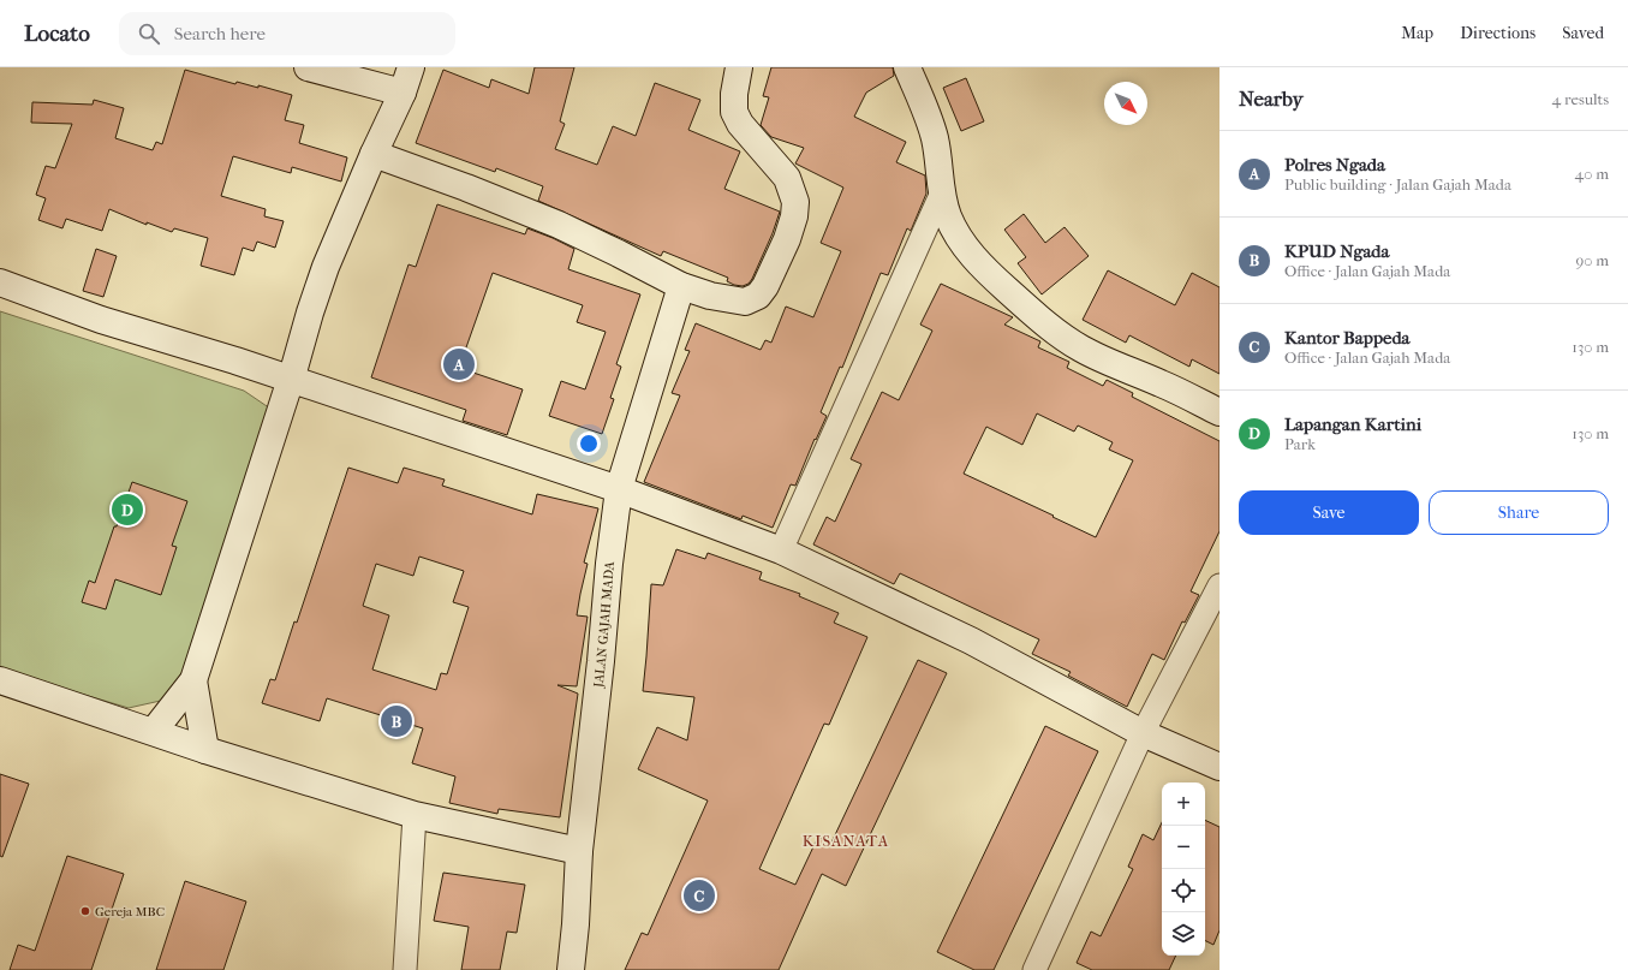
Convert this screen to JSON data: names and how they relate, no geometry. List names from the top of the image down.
{
  "streets": {
    "street": ["JALAN GAJAH MADA"]
  },
  "districts": ["KISANATA"],
  "places": ["Gereja MBC"],
  "north": "bottom right",
  "page": {
    "header": "Locato",
    "search": "Search here",
    "nav": ["Map", "Directions", "Saved"],
    "heading": ["Nearby", "4 results"],
    "list": [
      {
        "mark": "A",
        "name": "Polres Ngada",
        "note": "Public building · Jalan Gajah Mada",
        "value": "40 m"
      },
      {
        "mark": "B",
        "name": "KPUD Ngada",
        "note": "Office · Jalan Gajah Mada",
        "value": "90 m"
      },
      {
        "mark": "C",
        "name": "Kantor Bappeda",
        "note": "Office · Jalan Gajah Mada",
        "value": "130 m"
      },
      {
        "mark": "D",
        "name": "Lapangan Kartini",
        "note": "Park",
        "value": "130 m"
      }
    ],
    "pins": [
      "A",
      "D",
      "B",
      "C"
    ],
    "buttons": ["Save", "Share"],
    "map_buttons": ["+", "−"]
  }
}
